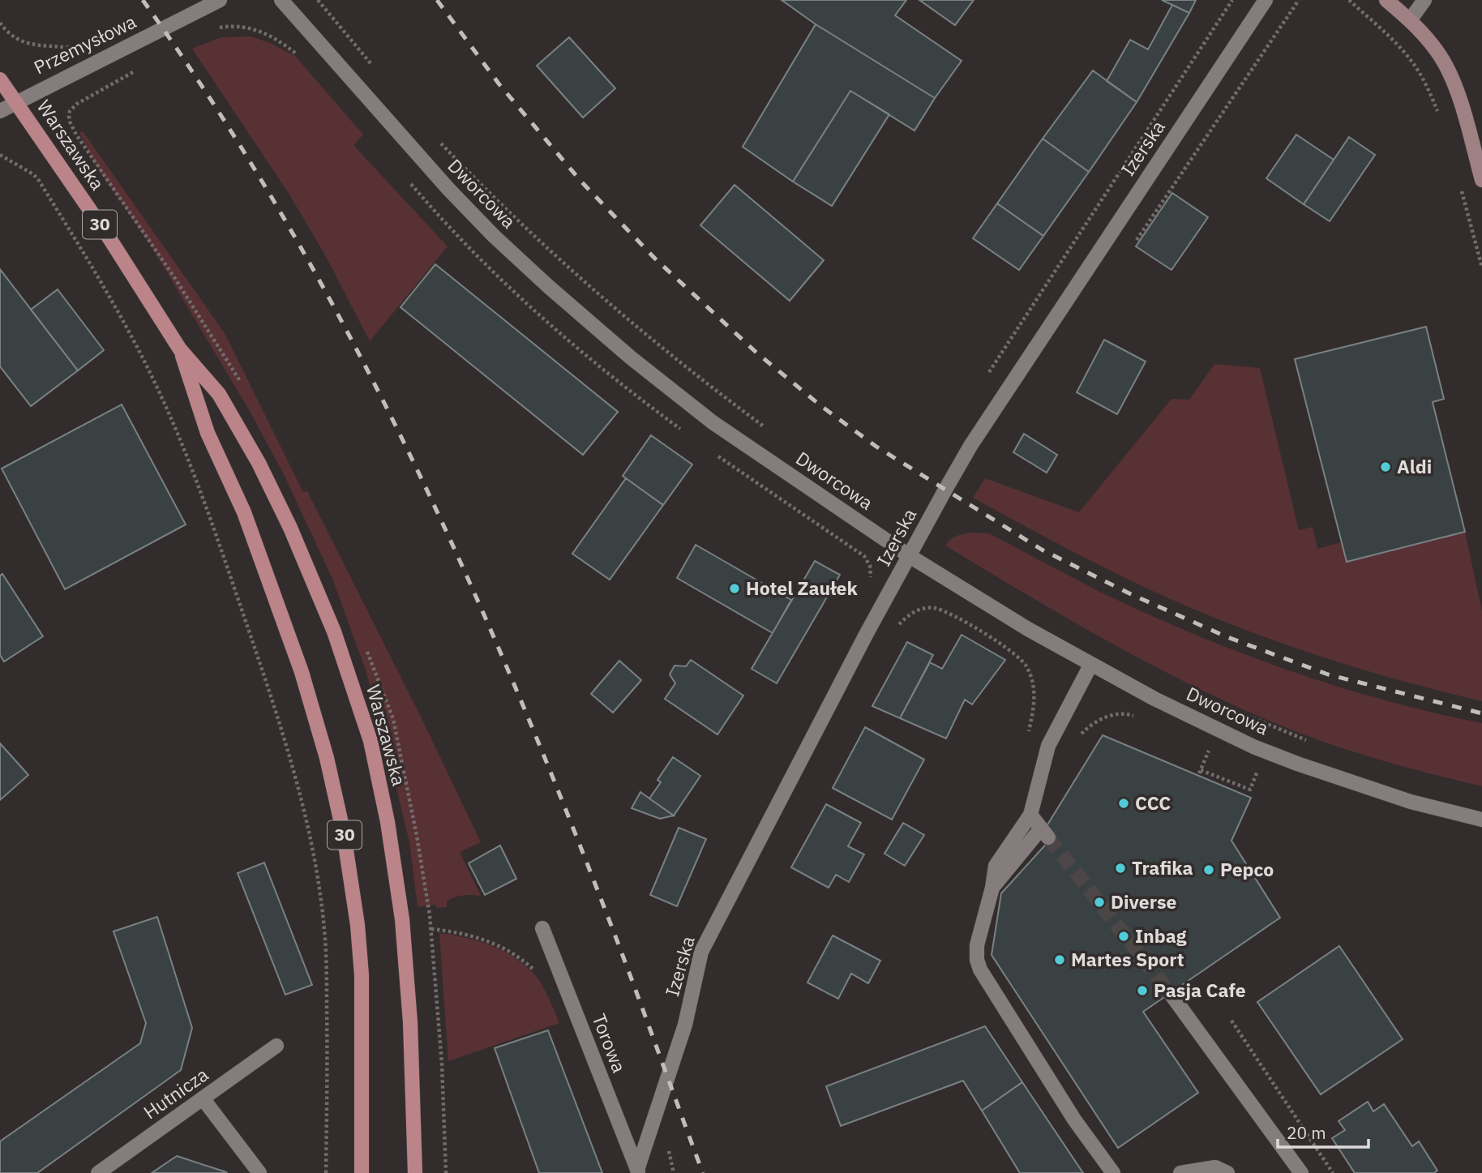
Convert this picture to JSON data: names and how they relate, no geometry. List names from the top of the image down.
{
  "streets": {
    "main road": ["Warszawska", "30"],
    "street": [
      "Przemysłowa",
      "Izerska",
      "Dworcowa",
      "Torowa",
      "Hutnicza"
    ]
  },
  "crossings": [
    ["Przemysłowa", "Warszawska"],
    ["Izerska", "Dworcowa"],
    ["Izerska", "Torowa"]
  ],
  "places": [
    "Aldi",
    "Hotel Zaułek",
    "CCC",
    "Trafika",
    "Pepco",
    "Diverse",
    "Inbag",
    "Martes Sport",
    "Pasja Cafe"
  ],
  "scale_bar": "20 m"
}
